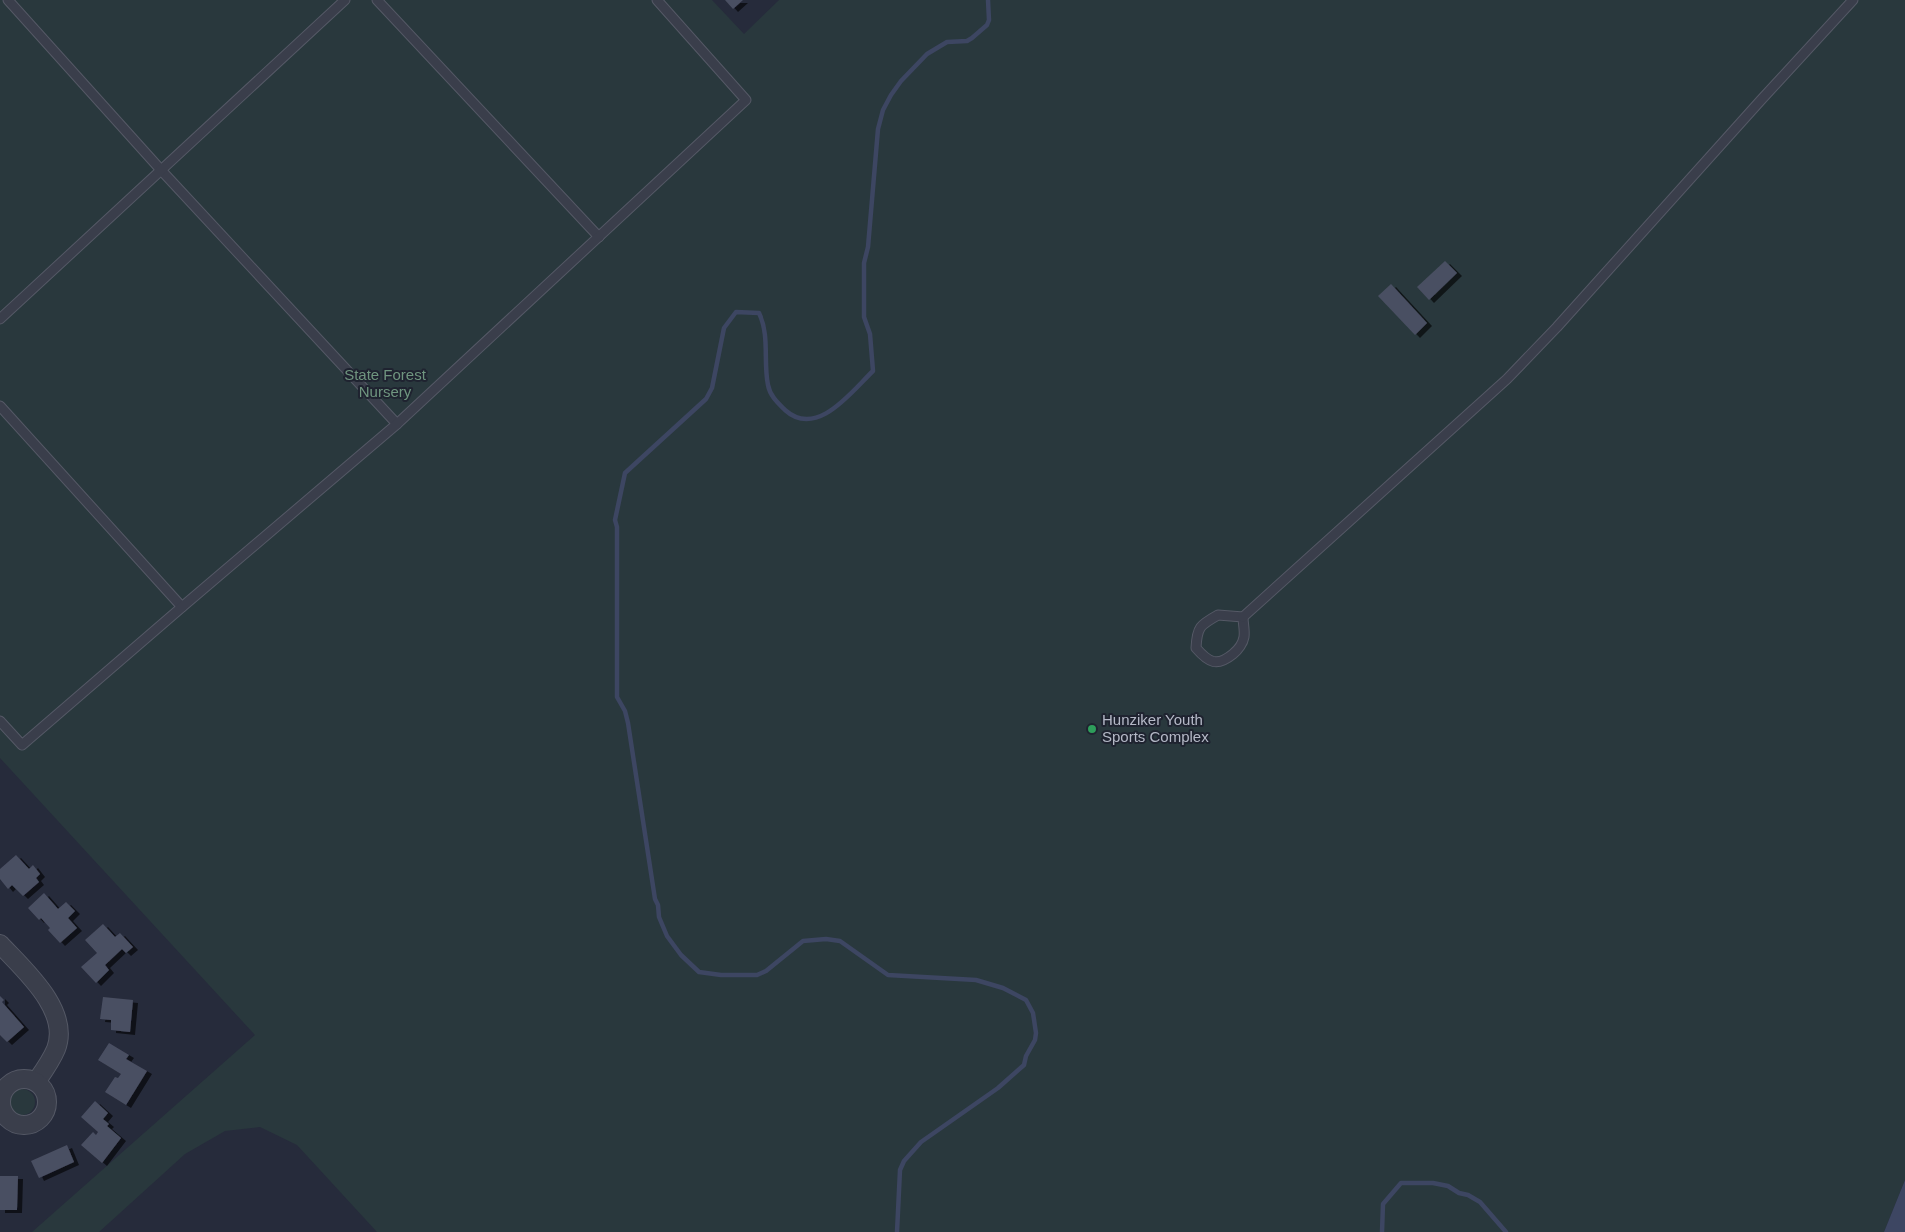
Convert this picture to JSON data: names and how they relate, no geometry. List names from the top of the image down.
{
  "parks": ["State Forest Nursery"],
  "places": ["Hunziker Youth Sports Complex"]
}
